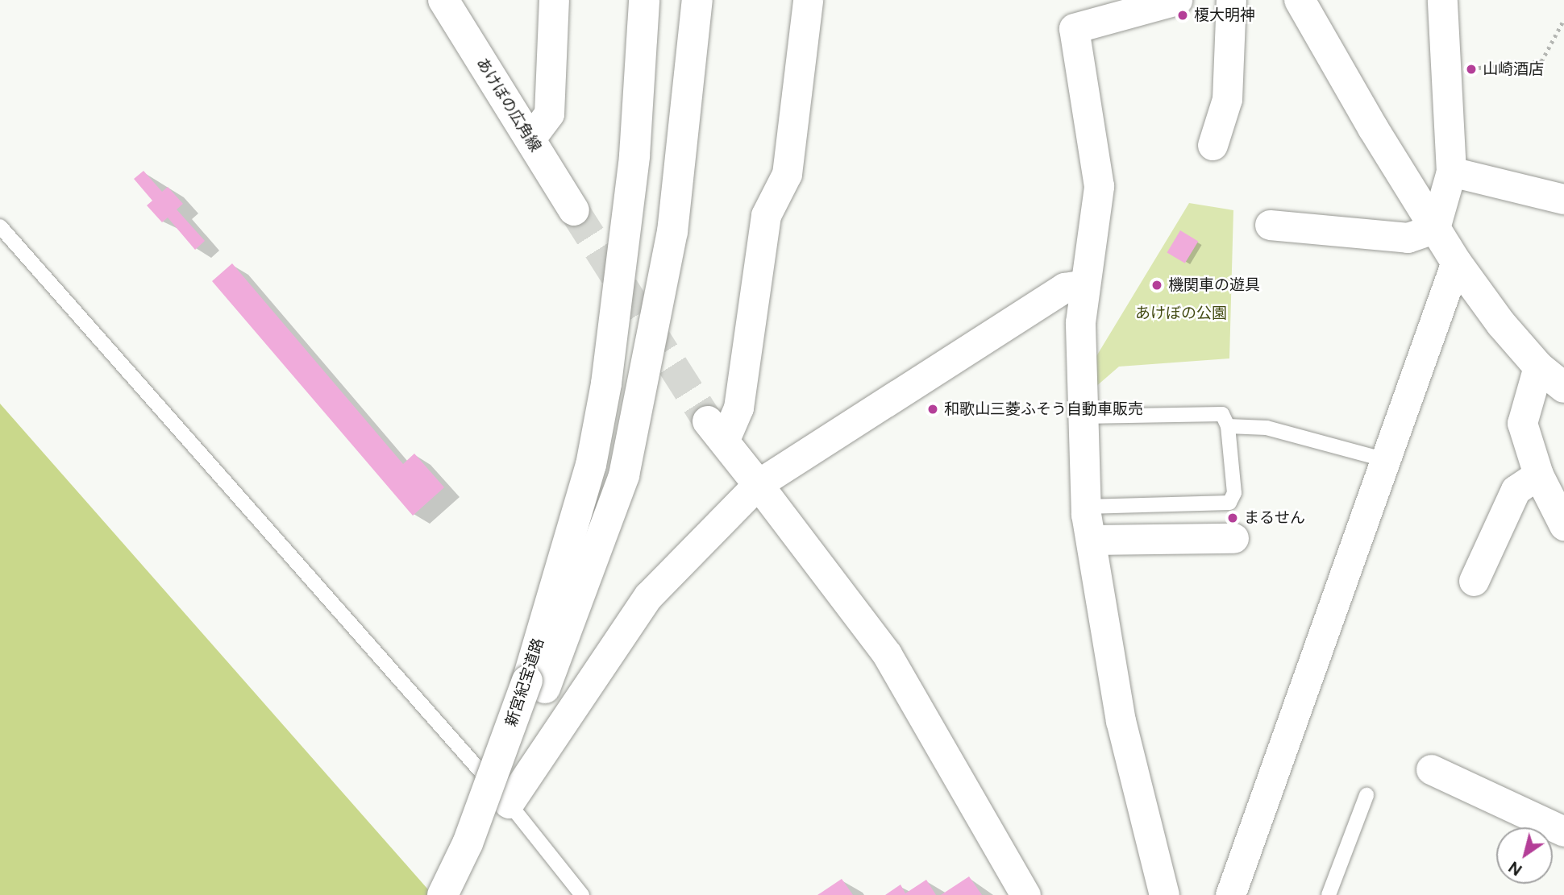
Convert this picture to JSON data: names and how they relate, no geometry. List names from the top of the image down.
{
  "streets": {
    "main road": ["あけぼの広角線", "新宮紀宝道路"]
  },
  "parks": ["あけぼの公園"],
  "places": [
    "榎大明神",
    "山崎酒店",
    "機関車の遊具",
    "和歌山三菱ふそう自動車販売",
    "まるせん"
  ],
  "north": "bottom left"
}
